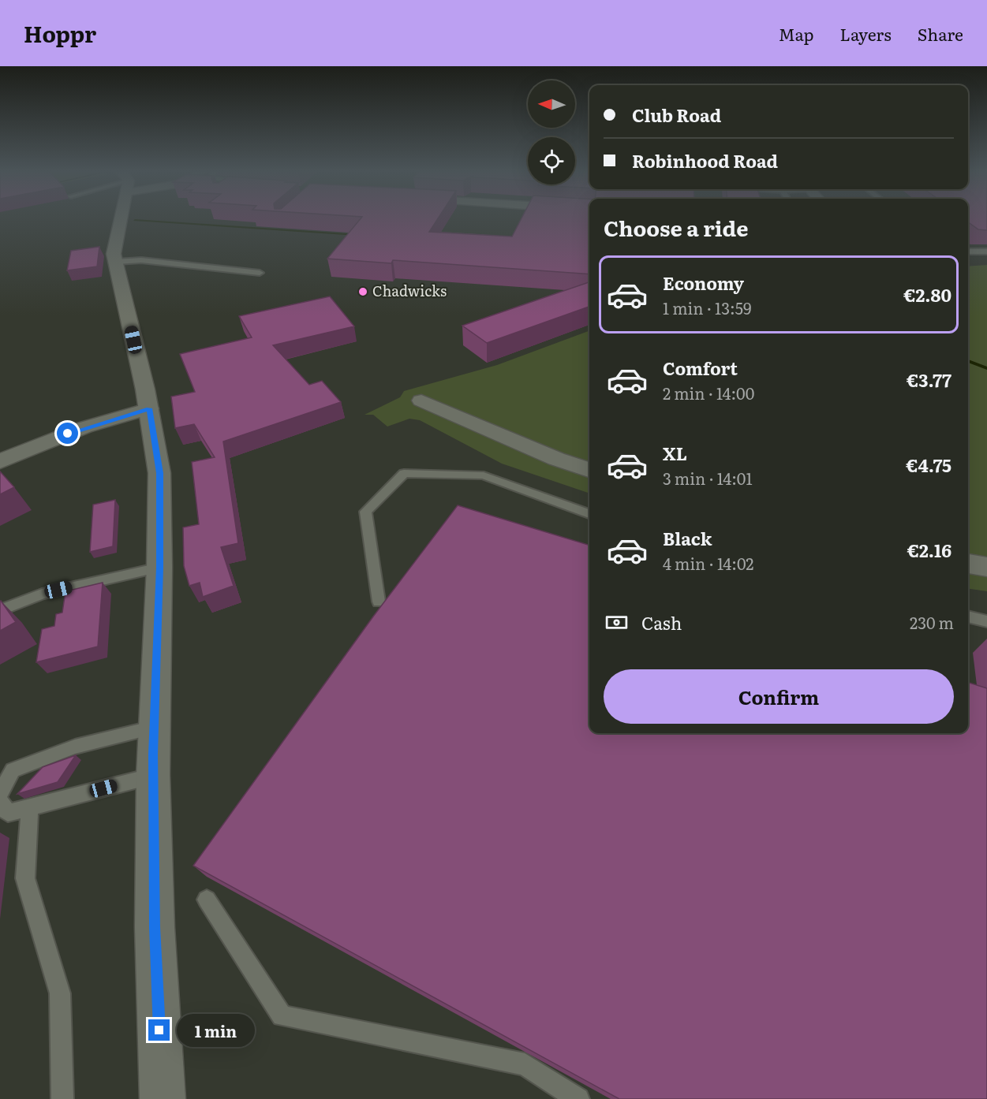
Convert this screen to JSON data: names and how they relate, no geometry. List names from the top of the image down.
{
  "places": ["Chadwicks"],
  "north": "left",
  "page": {
    "header": "Hoppr",
    "nav": ["Map", "Layers", "Share"],
    "banner": ["Club Road", "Robinhood Road"],
    "heading": "Choose a ride",
    "list": [
      {
        "name": "Economy",
        "note": "1 min · 13:59",
        "value": "€2.80"
      },
      {
        "name": "Comfort",
        "note": "2 min · 14:00",
        "value": "€3.77"
      },
      {
        "name": "XL",
        "note": "3 min · 14:01",
        "value": "€4.75"
      },
      {
        "name": "Black",
        "note": "4 min · 14:02",
        "value": "€2.16"
      }
    ],
    "pay": ["Cash", "230 m"],
    "buttons": "Confirm",
    "bubble": "1 min"
  }
}
